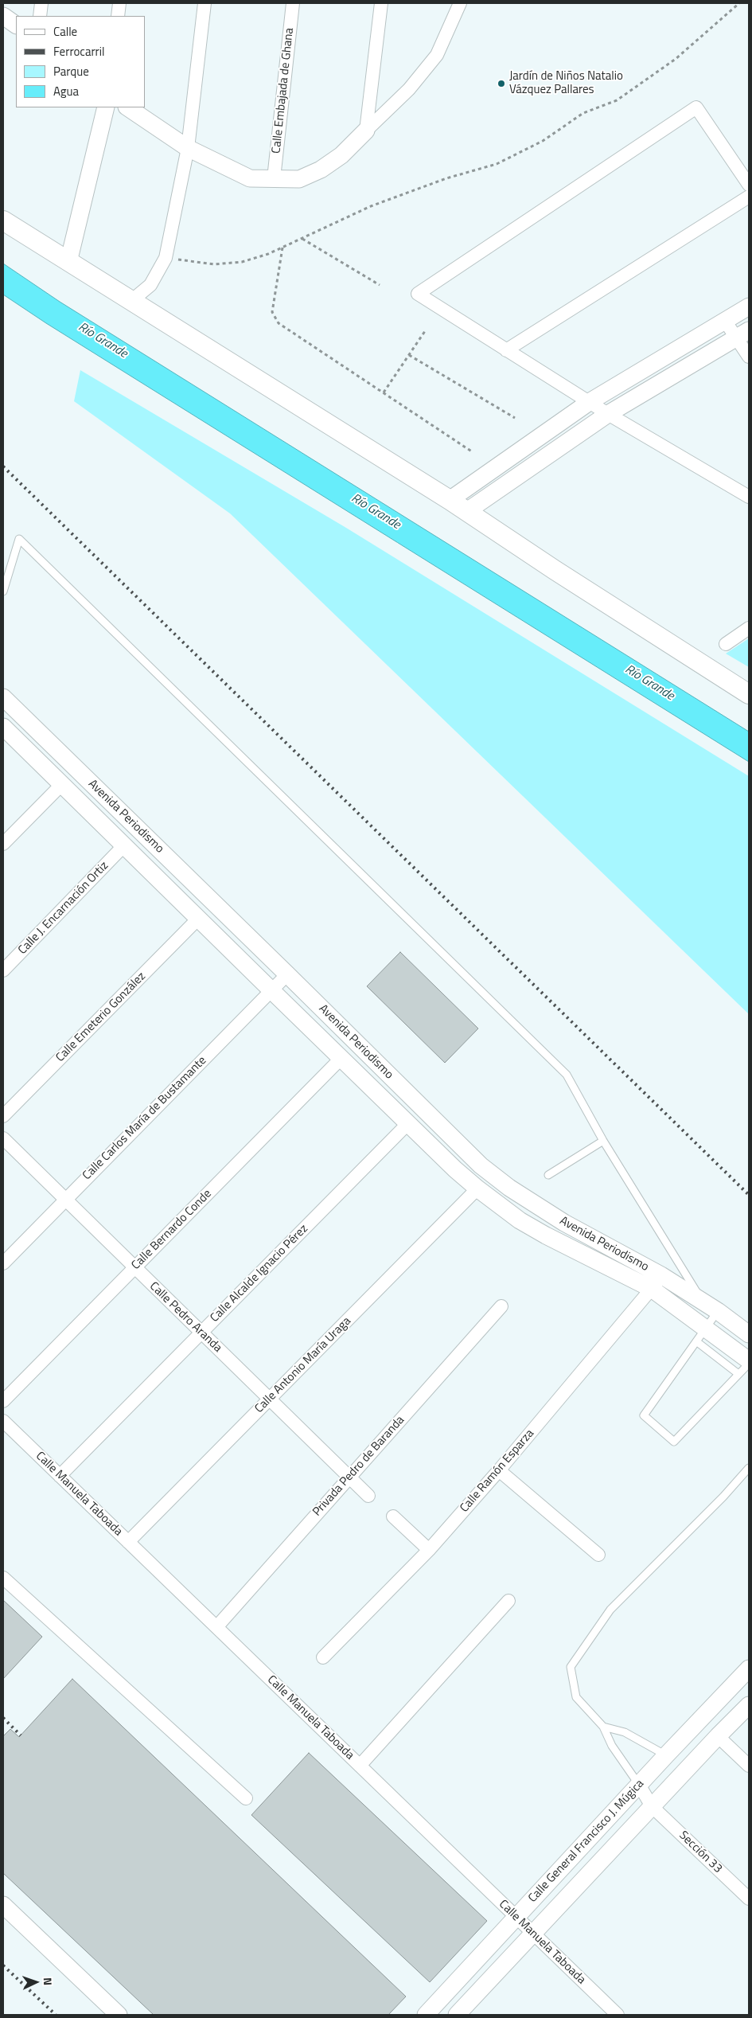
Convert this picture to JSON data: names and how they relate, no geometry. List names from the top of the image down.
{
  "streets": {
    "street": [
      "Calle Embajada de Ghana",
      "Avenida Periodismo",
      "Calle J. Encarnación Ortiz",
      "Calle Emeterio González",
      "Calle Carlos María de Bustamante",
      "Calle Bernardo Conde",
      "Calle Alcalde Ignacio Pérez",
      "Calle Pedro Aranda",
      "Calle Antonio María Uraga",
      "Privada Pedro de Baranda",
      "Calle Ramón Esparza",
      "Calle Manuela Taboada",
      "Calle General Francisco J. Múgica",
      "Sección 33"
    ]
  },
  "crossings": [
    ["Avenida Periodismo", "Calle J. Encarnación Ortiz"],
    ["Avenida Periodismo", "Calle Emeterio González"],
    ["Avenida Periodismo", "Calle Carlos María de Bustamante"],
    ["Avenida Periodismo", "Calle Bernardo Conde"],
    ["Avenida Periodismo", "Calle Alcalde Ignacio Pérez"],
    ["Avenida Periodismo", "Calle Antonio María Uraga"],
    ["Avenida Periodismo", "Calle Ramón Esparza"],
    ["Calle Carlos María de Bustamante", "Calle Pedro Aranda"],
    ["Calle Bernardo Conde", "Calle Pedro Aranda"],
    ["Calle Alcalde Ignacio Pérez", "Calle Pedro Aranda"],
    ["Calle Alcalde Ignacio Pérez", "Calle Manuela Taboada"],
    ["Calle Pedro Aranda", "Calle Antonio María Uraga"],
    ["Calle Pedro Aranda", "Privada Pedro de Baranda"],
    ["Calle Antonio María Uraga", "Calle Manuela Taboada"],
    ["Privada Pedro de Baranda", "Calle Manuela Taboada"],
    ["Calle Manuela Taboada", "Calle General Francisco J. Múgica"],
    ["Calle General Francisco J. Múgica", "Sección 33"]
  ],
  "water": ["Río Grande"],
  "places": ["Jardín de Niños Natalio Vázquez Pallares"],
  "legend": [
    "Calle",
    "Ferrocarril",
    "Parque",
    "Agua"
  ],
  "north": "right"
}
